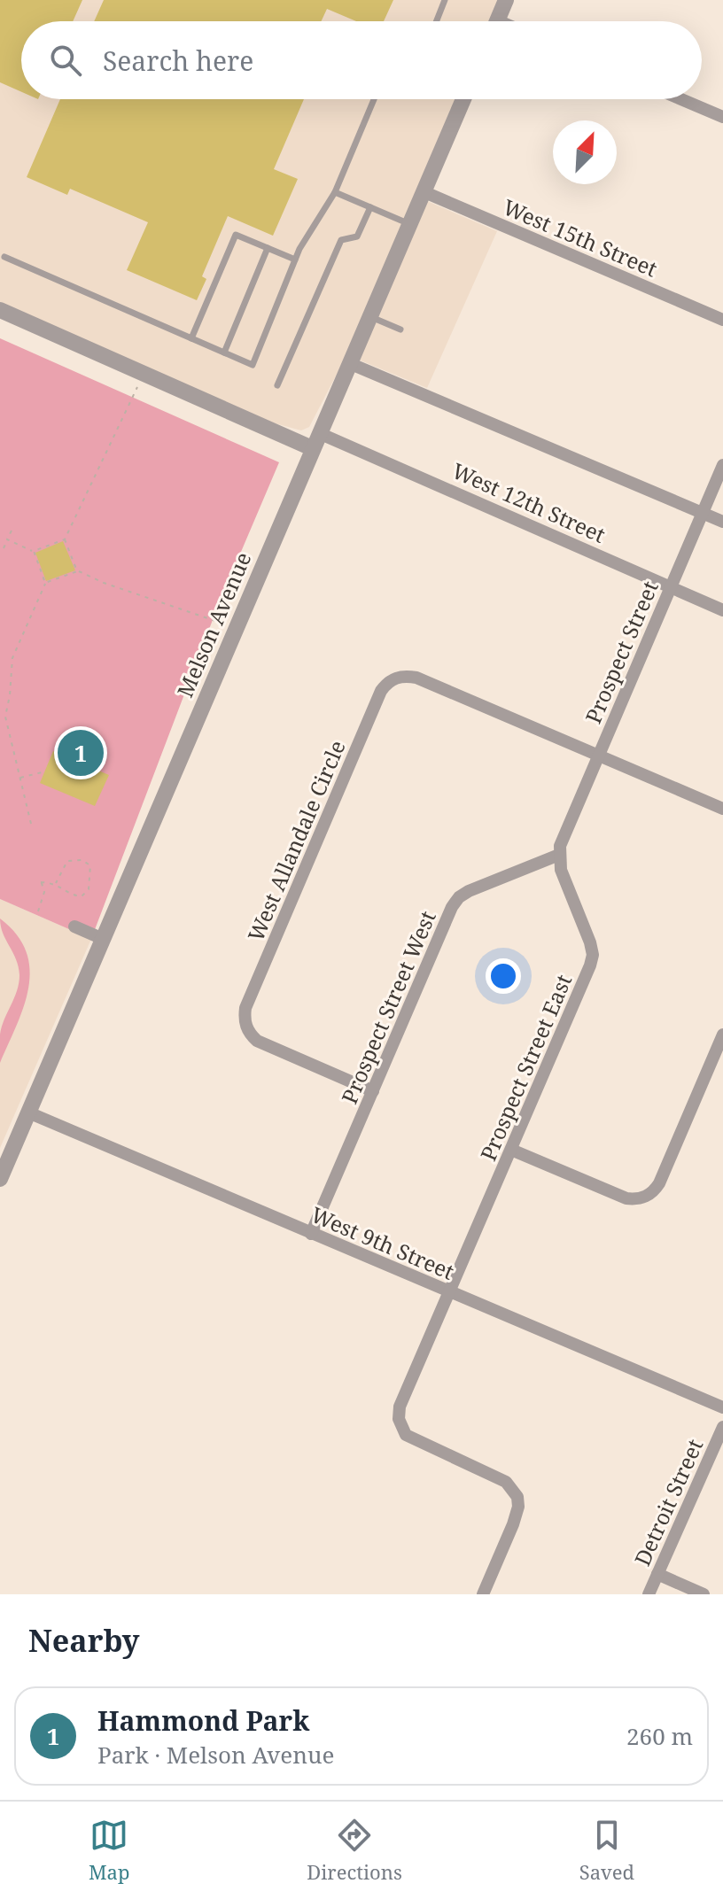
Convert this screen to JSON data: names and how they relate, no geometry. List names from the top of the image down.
{
  "streets": {
    "street": [
      "West 15th Street",
      "West 12th Street",
      "Melson Avenue",
      "Prospect Street",
      "West Allandale Circle",
      "Prospect Street West",
      "Prospect Street East",
      "West 9th Street",
      "Detroit Street"
    ]
  },
  "crossings": [
    ["West 15th Street", "Melson Avenue"],
    ["West 12th Street", "Melson Avenue"],
    ["West 12th Street", "Prospect Street"],
    ["Melson Avenue", "West 9th Street"],
    ["Prospect Street", "West Allandale Circle"],
    ["Prospect Street", "Prospect Street West"],
    ["Prospect Street", "Prospect Street East"],
    ["West Allandale Circle", "Prospect Street West"],
    ["Prospect Street West", "Prospect Street East"],
    ["Prospect Street West", "West 9th Street"],
    ["Prospect Street East", "West 9th Street"]
  ],
  "north": "top right",
  "page": {
    "search": "Search here",
    "pins": "1",
    "heading": "Nearby",
    "list": [
      {
        "mark": "1",
        "name": "Hammond Park",
        "note": "Park · Melson Avenue",
        "value": "260 m"
      }
    ],
    "nav": ["Map", "Directions", "Saved"]
  }
}
